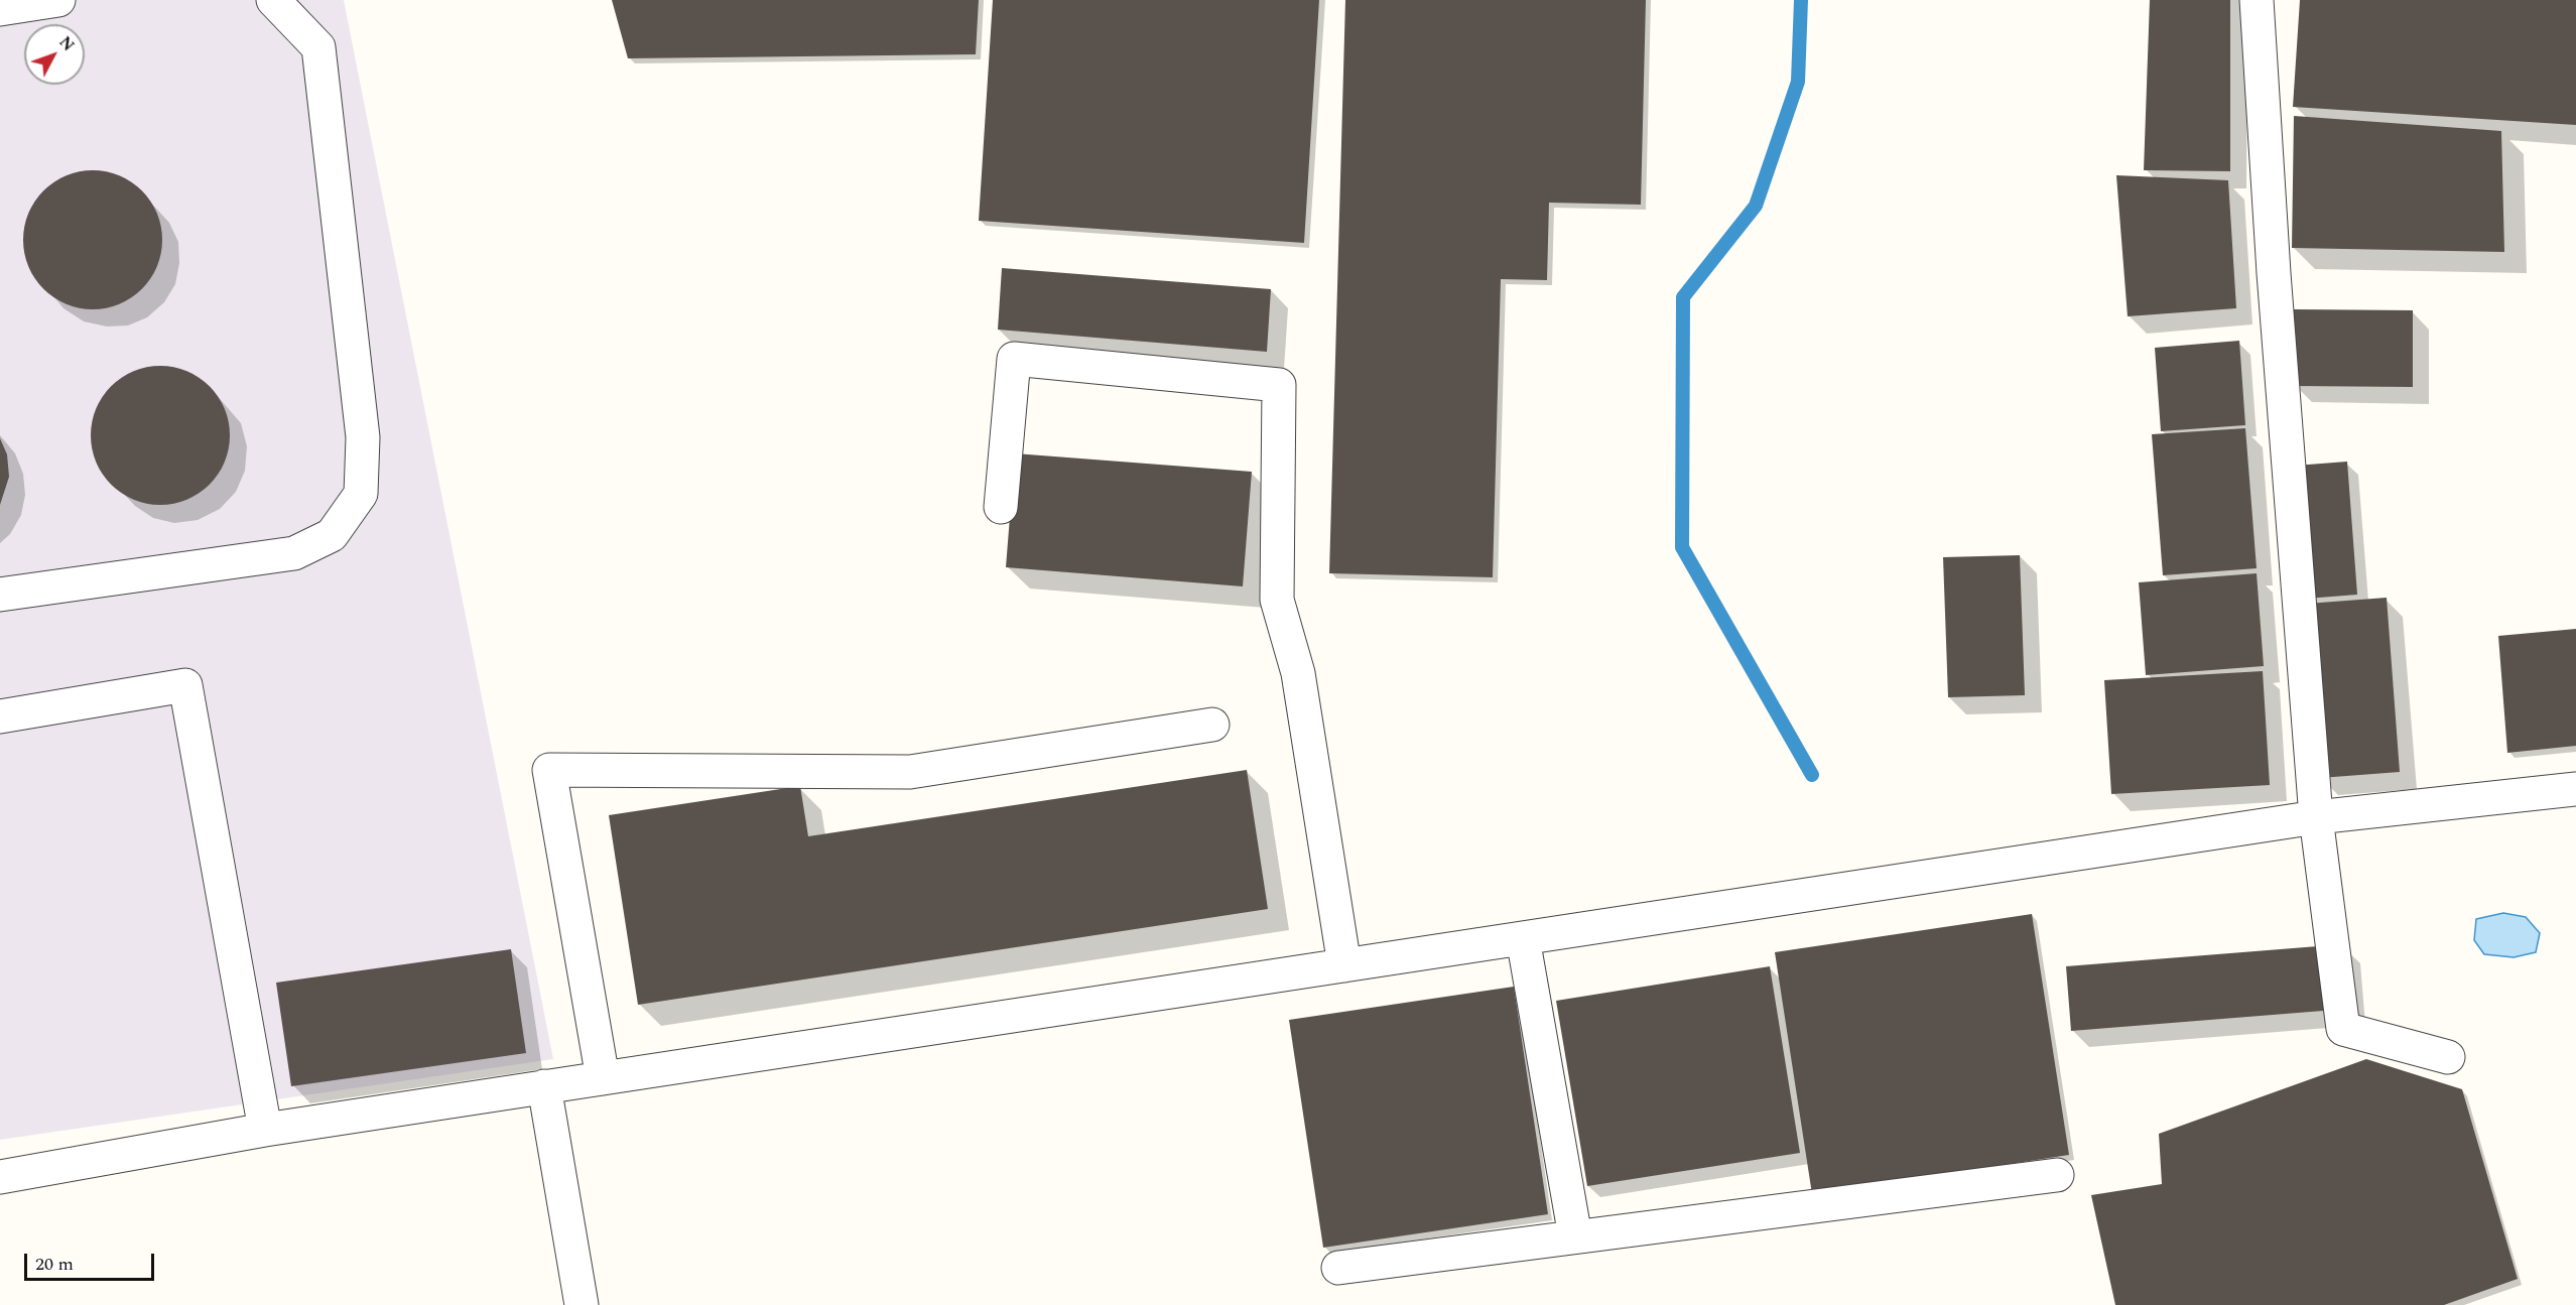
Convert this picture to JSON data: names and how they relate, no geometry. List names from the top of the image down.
{
  "scale_bar": "20 m",
  "north": "top right"
}
